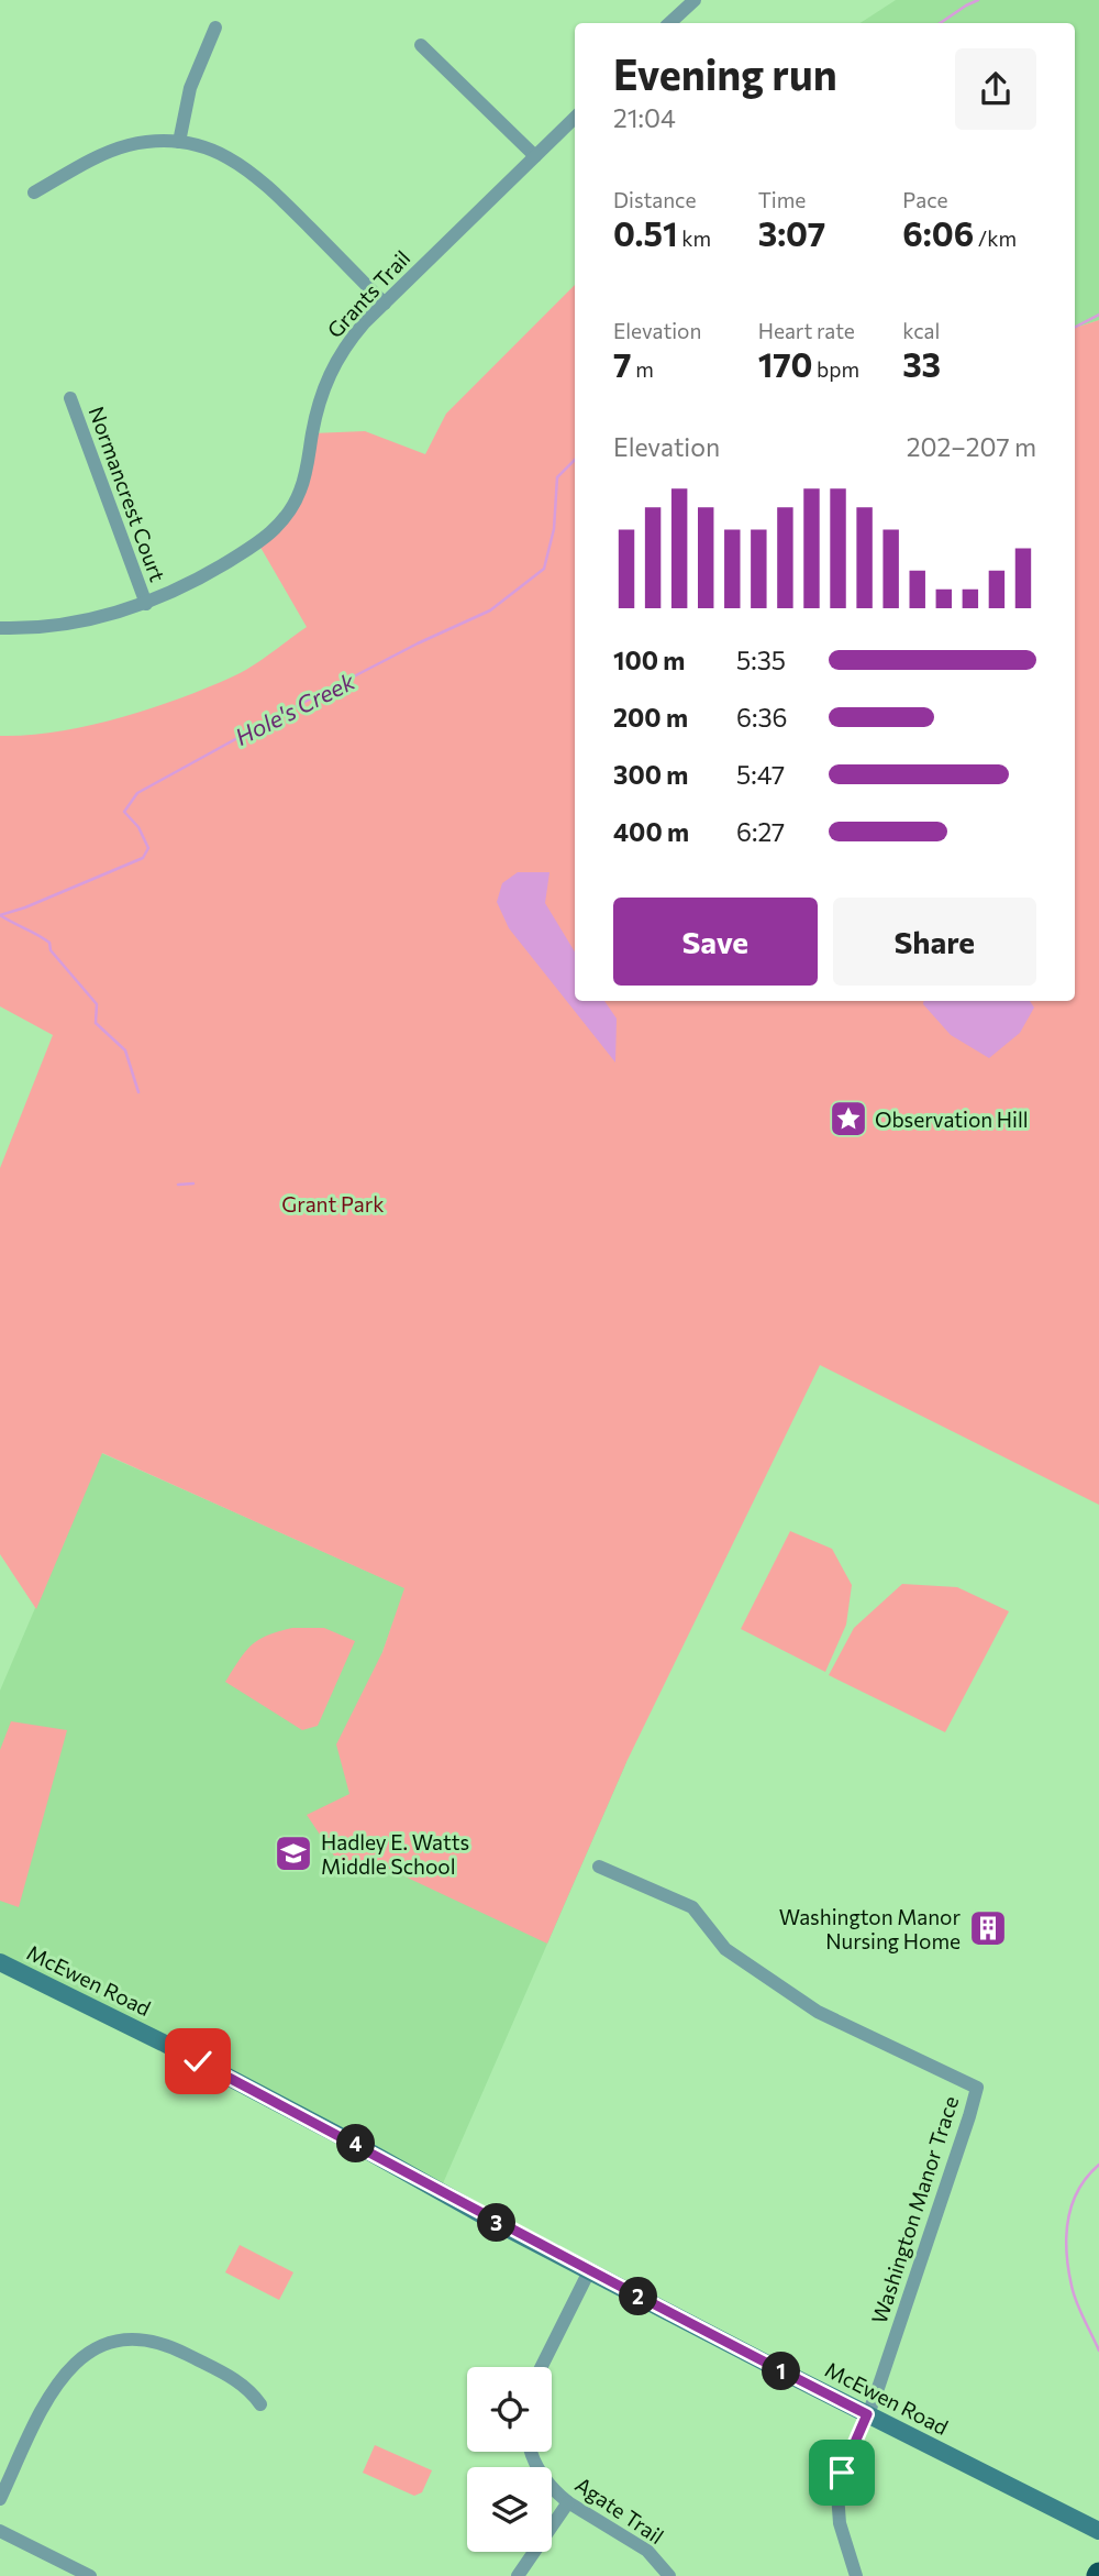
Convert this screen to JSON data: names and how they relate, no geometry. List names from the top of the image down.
{
  "streets": {
    "street": [
      "Grants Trail",
      "Normancrest Court",
      "McEwen Road",
      "Washington Manor Trace",
      "Agate Trail"
    ]
  },
  "crossings": [
    ["Grants Trail", "Normancrest Court"],
    ["McEwen Road", "Washington Manor Trace"]
  ],
  "water": ["Hole's Creek"],
  "parks": ["Grant Park"],
  "places": {
    "place": ["Observation Hill"],
    "school or university": ["Hadley E. Watts Middle School"],
    "building": ["Washington Manor Nursing Home"]
  },
  "page": {
    "heading": ["Evening run", "21:04"],
    "stats": [
      ["Distance", "0.51 km"],
      ["Time", "3:07"],
      ["Pace", "6:06 /km"],
      ["Elevation", "7 m"],
      ["Heart rate", "170 bpm"],
      ["kcal", "33"]
    ],
    "chart": ["Elevation", "202–207 m"],
    "list": [
      {
        "name": "100 m",
        "note": "5:35"
      },
      {
        "name": "200 m",
        "note": "6:36"
      },
      {
        "name": "300 m",
        "note": "5:47"
      },
      {
        "name": "400 m",
        "note": "6:27"
      }
    ],
    "buttons": ["Save", "Share"],
    "pins": [
      "4",
      "3",
      "2",
      "1"
    ]
  }
}
